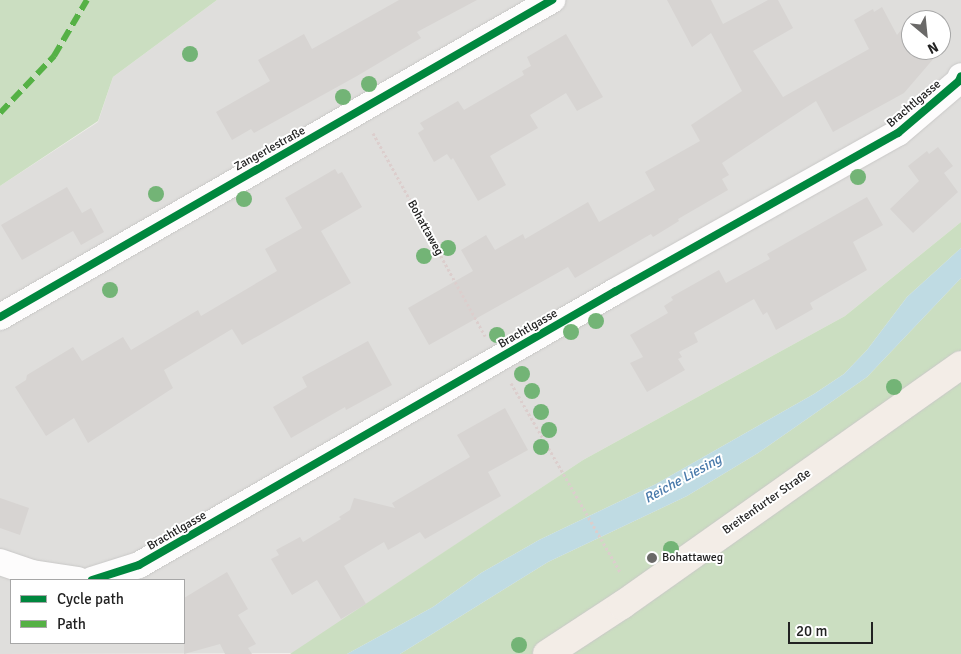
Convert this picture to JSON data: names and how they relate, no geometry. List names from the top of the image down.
{
  "streets": {
    "main road": ["Breitenfurter Straße"],
    "street": ["Brachtlgasse", "Zangerlestraße"],
    "path": ["Bohattaweg"]
  },
  "crossings": [
    ["Brachtlgasse", "Bohattaweg"],
    ["Zangerlestraße", "Bohattaweg"]
  ],
  "water": ["Reiche Liesing"],
  "places": ["Bohattaweg"],
  "legend": ["Cycle path", "Path"],
  "scale_bar": "20 m",
  "north": "bottom right"
}
